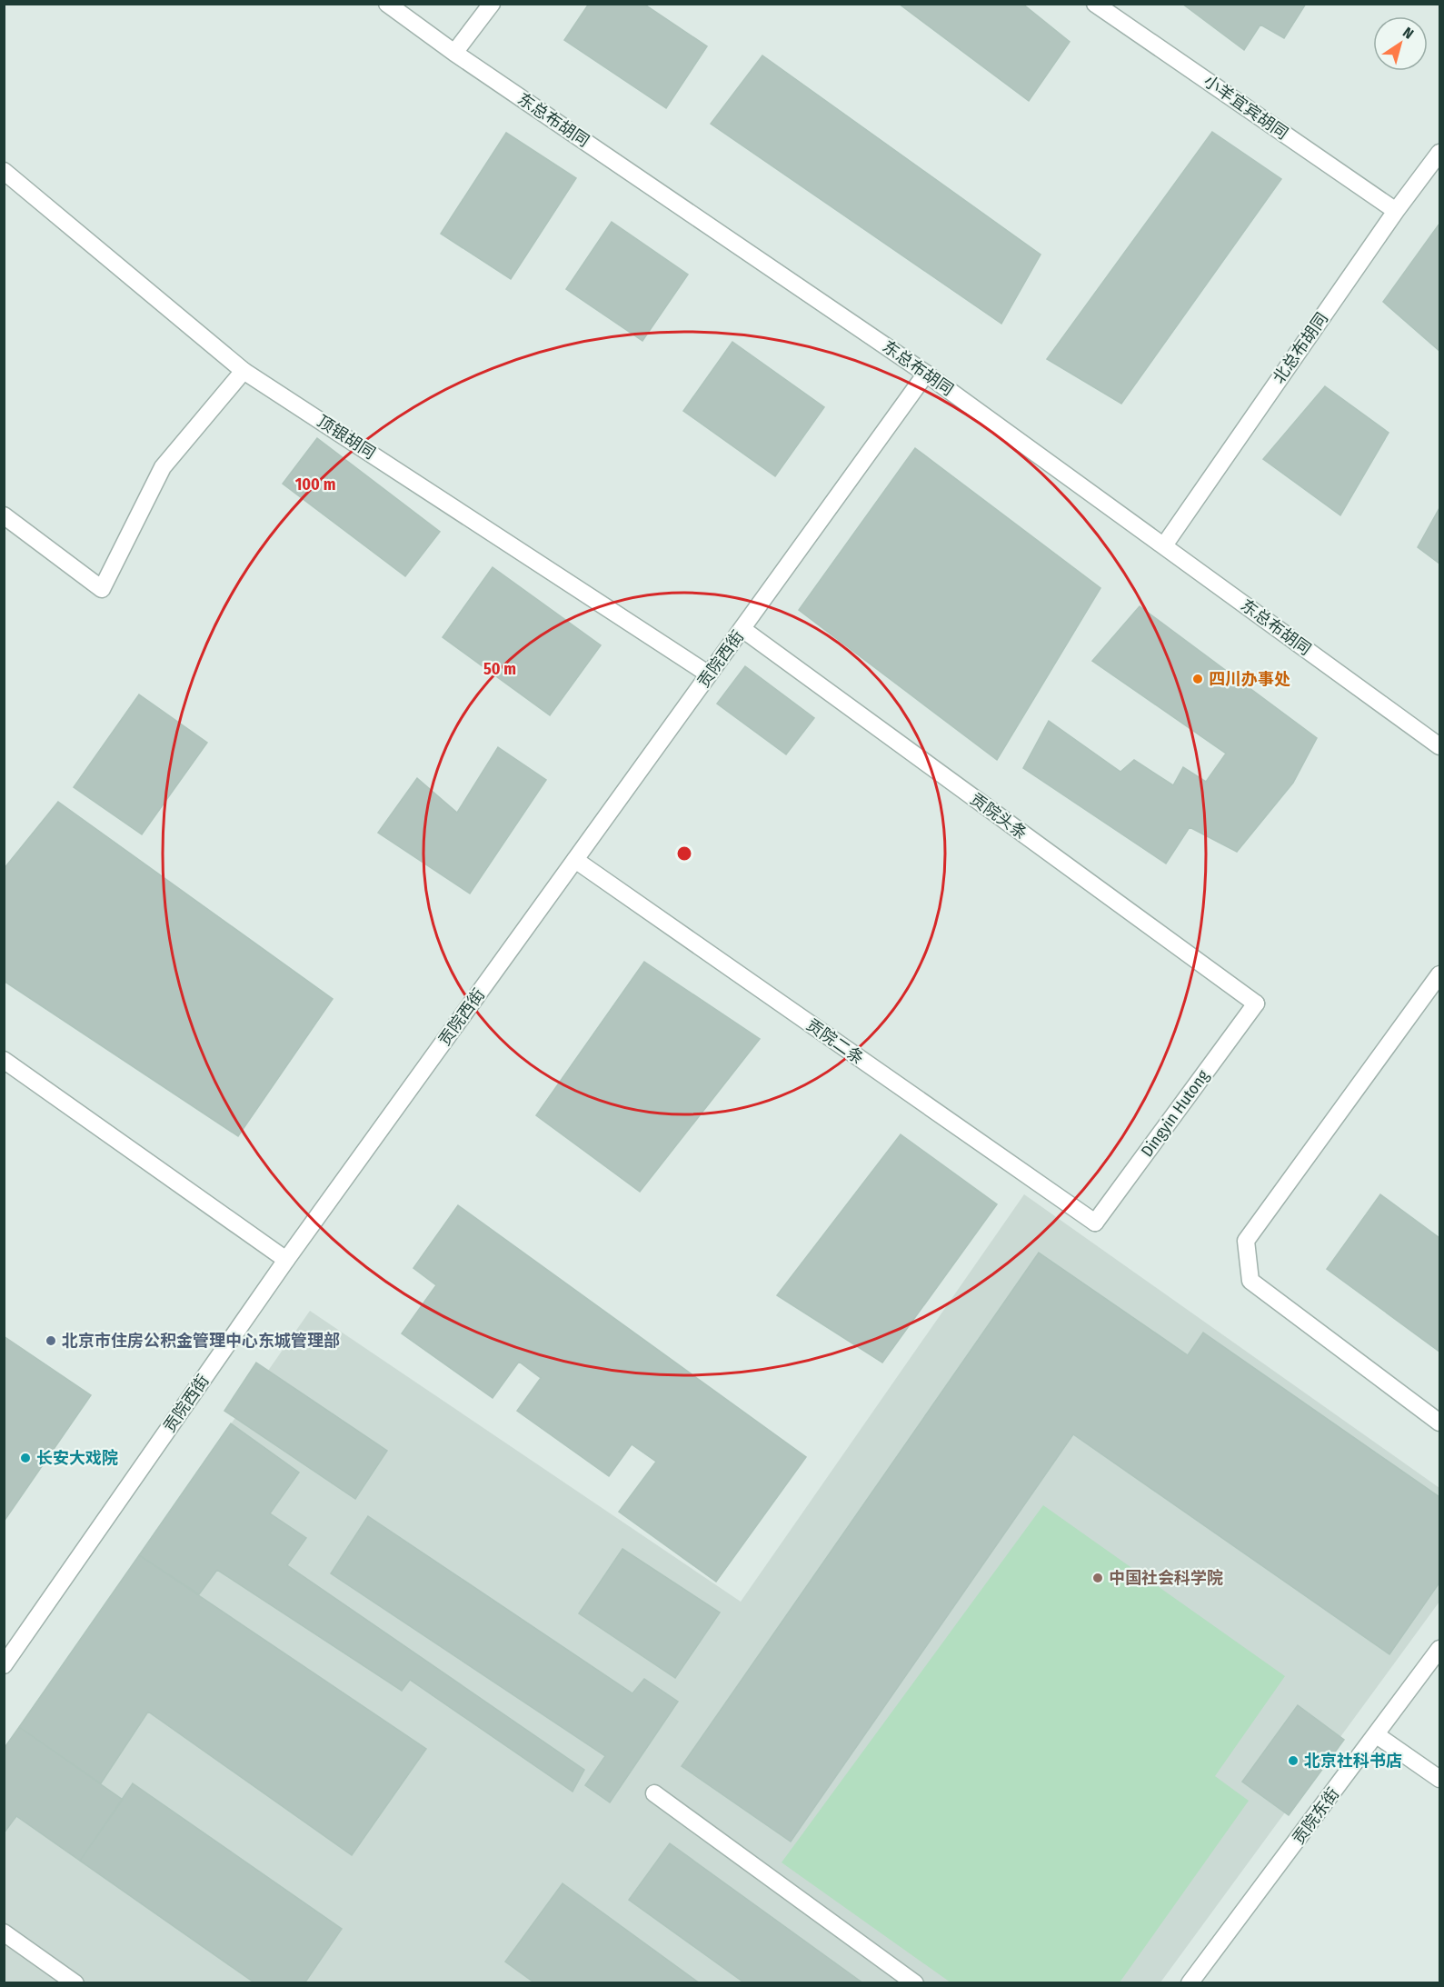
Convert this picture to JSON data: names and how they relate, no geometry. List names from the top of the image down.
{
  "streets": {
    "street": [
      "小羊宜宾胡同",
      "东总布胡同",
      "北总布胡同",
      "顶银胡同",
      "贡院西街",
      "贡院头条",
      "贡院二条",
      "Dingyin Hutong",
      "贡院东街"
    ]
  },
  "crossings": [
    ["小羊宜宾胡同", "北总布胡同"],
    ["东总布胡同", "北总布胡同"],
    ["东总布胡同", "贡院西街"],
    ["顶银胡同", "贡院西街"],
    ["贡院西街", "贡院头条"],
    ["贡院西街", "贡院二条"],
    ["贡院头条", "Dingyin Hutong"],
    ["贡院二条", "Dingyin Hutong"]
  ],
  "places": [
    "四川办事处",
    "北京市住房公积金管理中心东城管理部",
    "长安大戏院",
    "中国社会科学院",
    "北京社科书店"
  ],
  "north": "top right",
  "rings": ["100 m", "50 m"]
}
